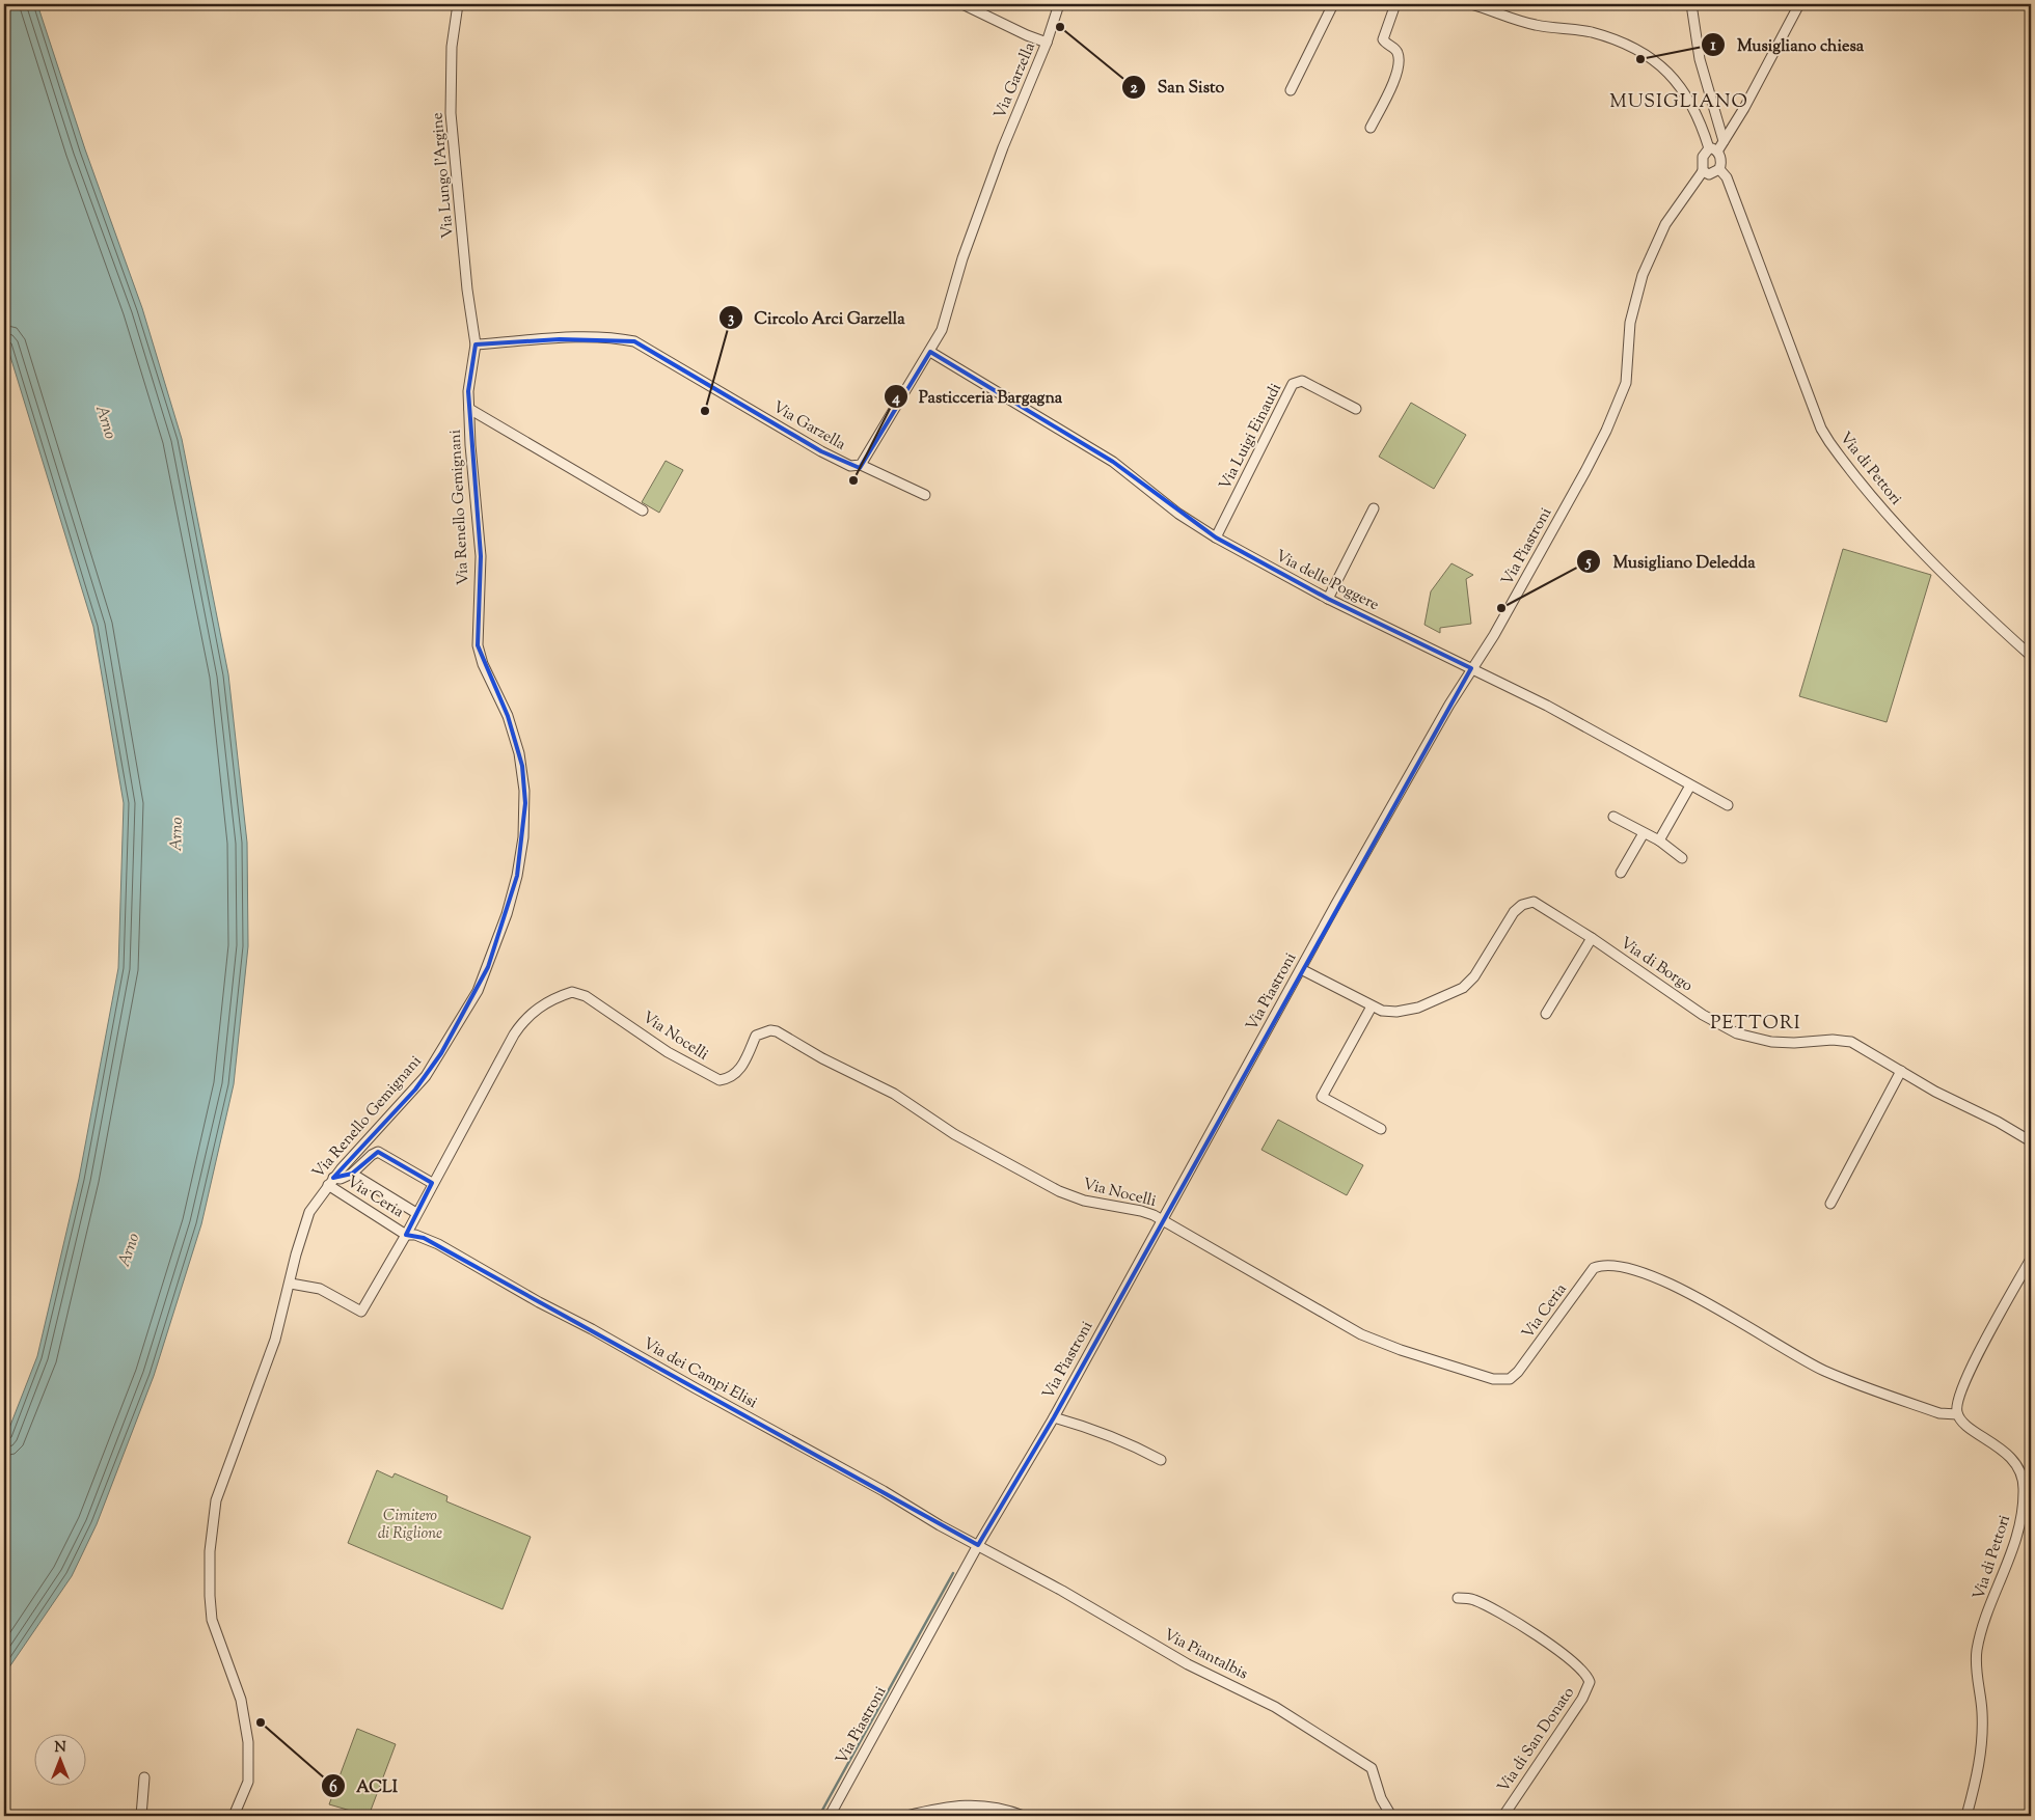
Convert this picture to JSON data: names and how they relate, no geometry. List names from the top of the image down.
{
  "streets": {
    "street": [
      "Via Garzella",
      "Via Lungo l'Argine",
      "Via Luigi Einaudi",
      "Via di Pettori",
      "Via Renello Gemignani",
      "Via Piastroni",
      "Via delle Poggere",
      "Via di Borgo",
      "Via Nocelli",
      "Via Ceria",
      "Via dei Campi Elisi",
      "Via Piantalbis",
      "Via di San Donato"
    ]
  },
  "crossings": [
    ["Via Garzella", "Via Lungo l'Argine"],
    ["Via Garzella", "Via Renello Gemignani"],
    ["Via Garzella", "Via delle Poggere"],
    ["Via Lungo l'Argine", "Via Renello Gemignani"],
    ["Via Luigi Einaudi", "Via delle Poggere"],
    ["Via di Pettori", "Via Piastroni"],
    ["Via di Pettori", "Via Ceria"],
    ["Via Renello Gemignani", "Via Nocelli"],
    ["Via Renello Gemignani", "Via Ceria"],
    ["Via Piastroni", "Via delle Poggere"],
    ["Via Piastroni", "Via di Borgo"],
    ["Via Piastroni", "Via Nocelli"],
    ["Via Piastroni", "Via Ceria"],
    ["Via Piastroni", "Via dei Campi Elisi"],
    ["Via Piastroni", "Via Piantalbis"],
    ["Via Nocelli", "Via Ceria"],
    ["Via Nocelli", "Via dei Campi Elisi"],
    ["Via Ceria", "Via dei Campi Elisi"],
    ["Via dei Campi Elisi", "Via Piantalbis"]
  ],
  "districts": ["MUSIGLIANO", "PETTORI"],
  "water": ["Arno"],
  "parks": ["Cimitero di Riglione"],
  "places": [
    "San Sisto",
    "Musigliano chiesa",
    "Circolo Arci Garzella",
    "Pasticceria Bargagna",
    "Musigliano Deledda",
    "ACLI"
  ],
  "north": "top"
}
